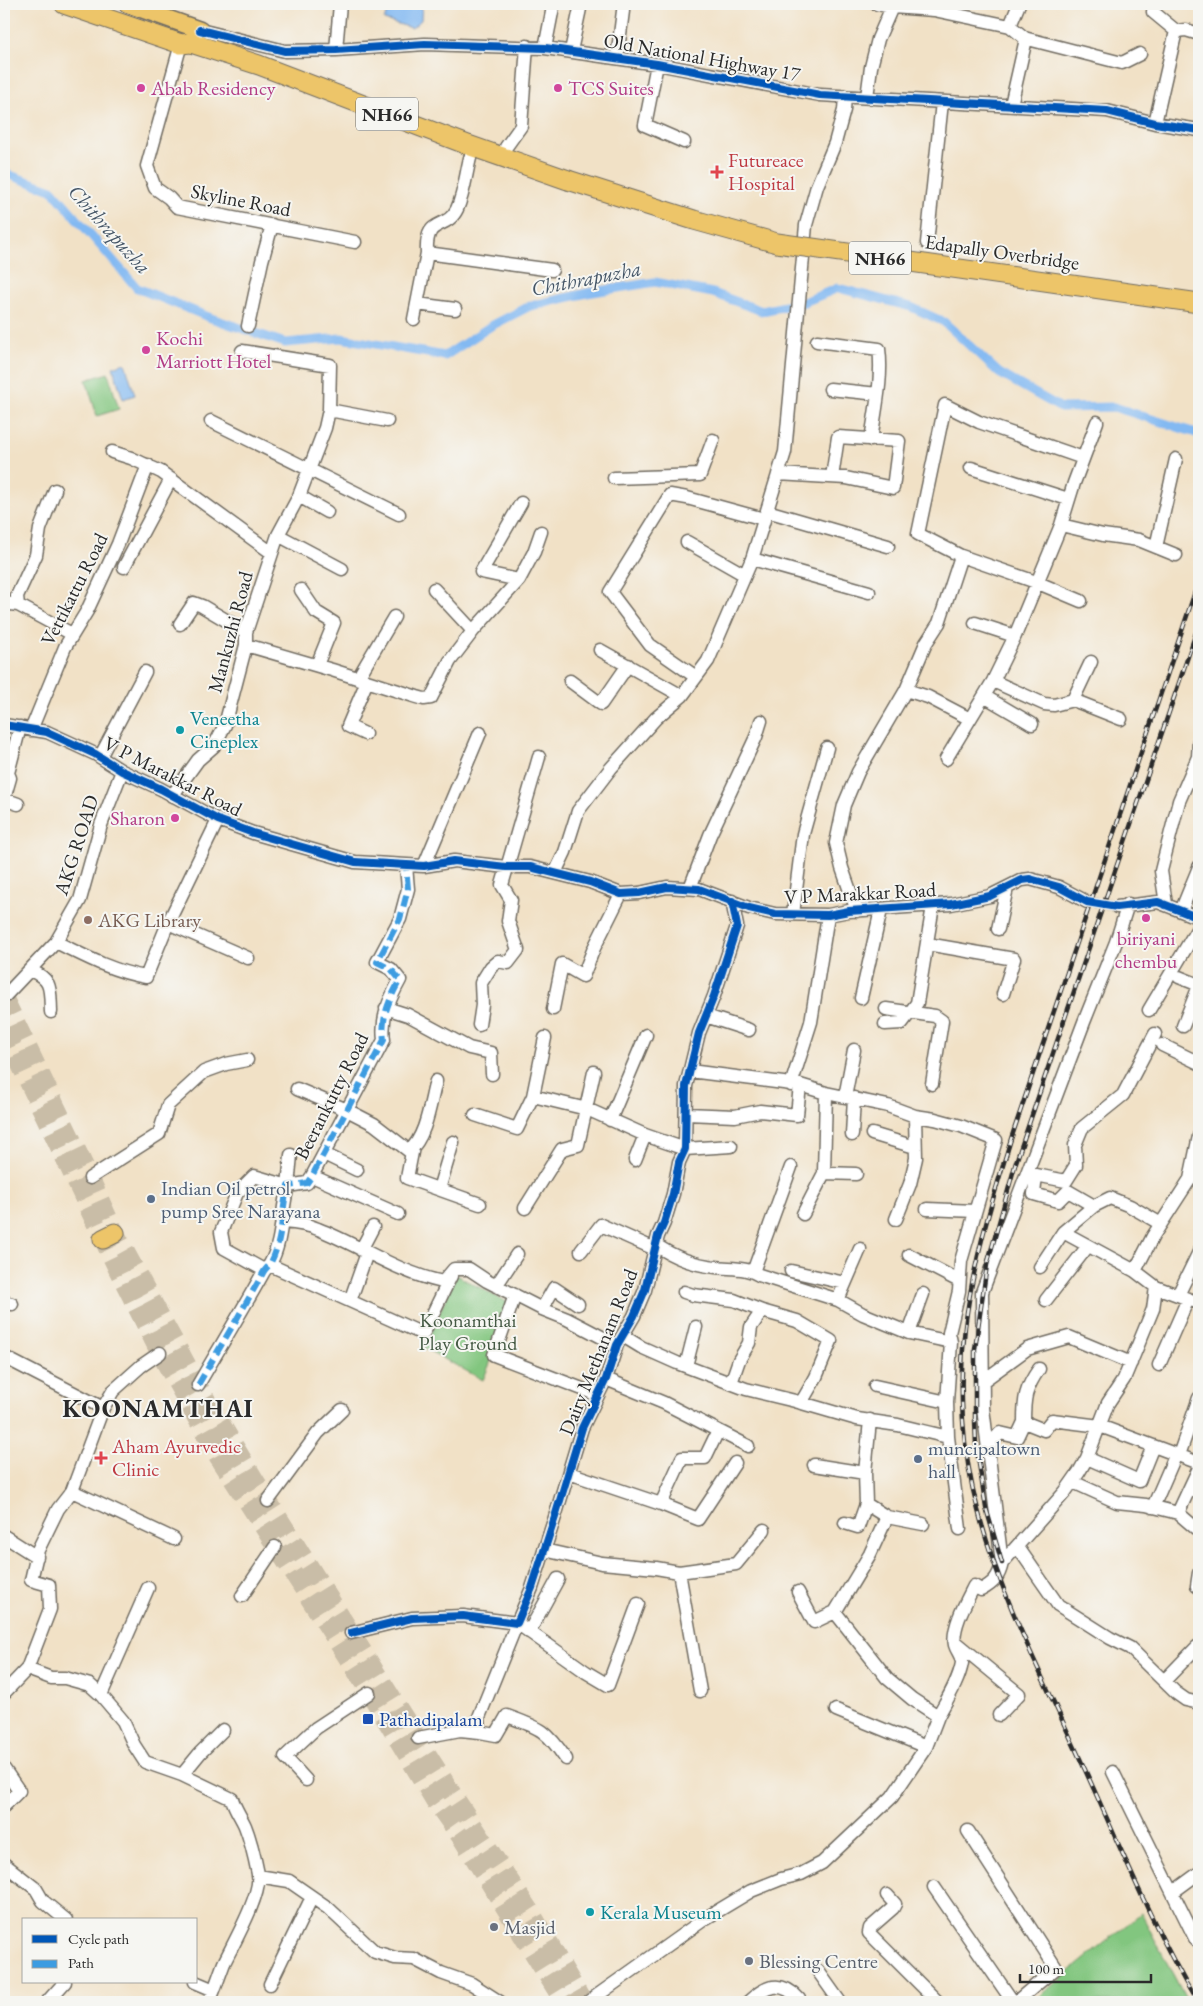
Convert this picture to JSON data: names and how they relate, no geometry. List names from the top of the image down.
{
  "streets": {
    "highway": ["NH66", "Edapally Overbridge"],
    "main road": ["Old National Highway 17"],
    "street": [
      "Skyline Road",
      "Vettikattu Road",
      "Mankuzhi Road",
      "V P Marakkar Road",
      "AKG ROAD",
      "Beerankutty Road",
      "Dairy Methanam Road"
    ]
  },
  "crossings": [
    ["Old National Highway 17", "NH66"],
    ["Old National Highway 17", "Skyline Road"],
    ["Old National Highway 17", "Edapally Overbridge"],
    ["NH66", "Skyline Road"],
    ["NH66", "Edapally Overbridge"],
    ["Skyline Road", "Edapally Overbridge"],
    ["Vettikattu Road", "V P Marakkar Road"],
    ["Mankuzhi Road", "V P Marakkar Road"],
    ["V P Marakkar Road", "AKG ROAD"],
    ["V P Marakkar Road", "Beerankutty Road"],
    ["V P Marakkar Road", "Dairy Methanam Road"]
  ],
  "districts": ["KOONAMTHAI"],
  "water": ["Chithrapuzha"],
  "parks": ["Koonamthai Play Ground"],
  "places": {
    "other": [
      "Abab Residency",
      "TCS Suites",
      "Kochi Marriott Hotel",
      "Veneetha Cineplex",
      "Sharon",
      "biriyani chembu",
      "AKG Library",
      "Indian Oil petrol pump Sree Narayana",
      "muncipaltown hall",
      "Kerala Museum",
      "Masjid",
      "Blessing Centre"
    ],
    "health": ["Futureace Hospital", "Aham Ayurvedic Clinic"],
    "transit": ["Pathadipalam"]
  },
  "legend": ["Cycle path", "Path"],
  "scale_bar": "100 m"
}
